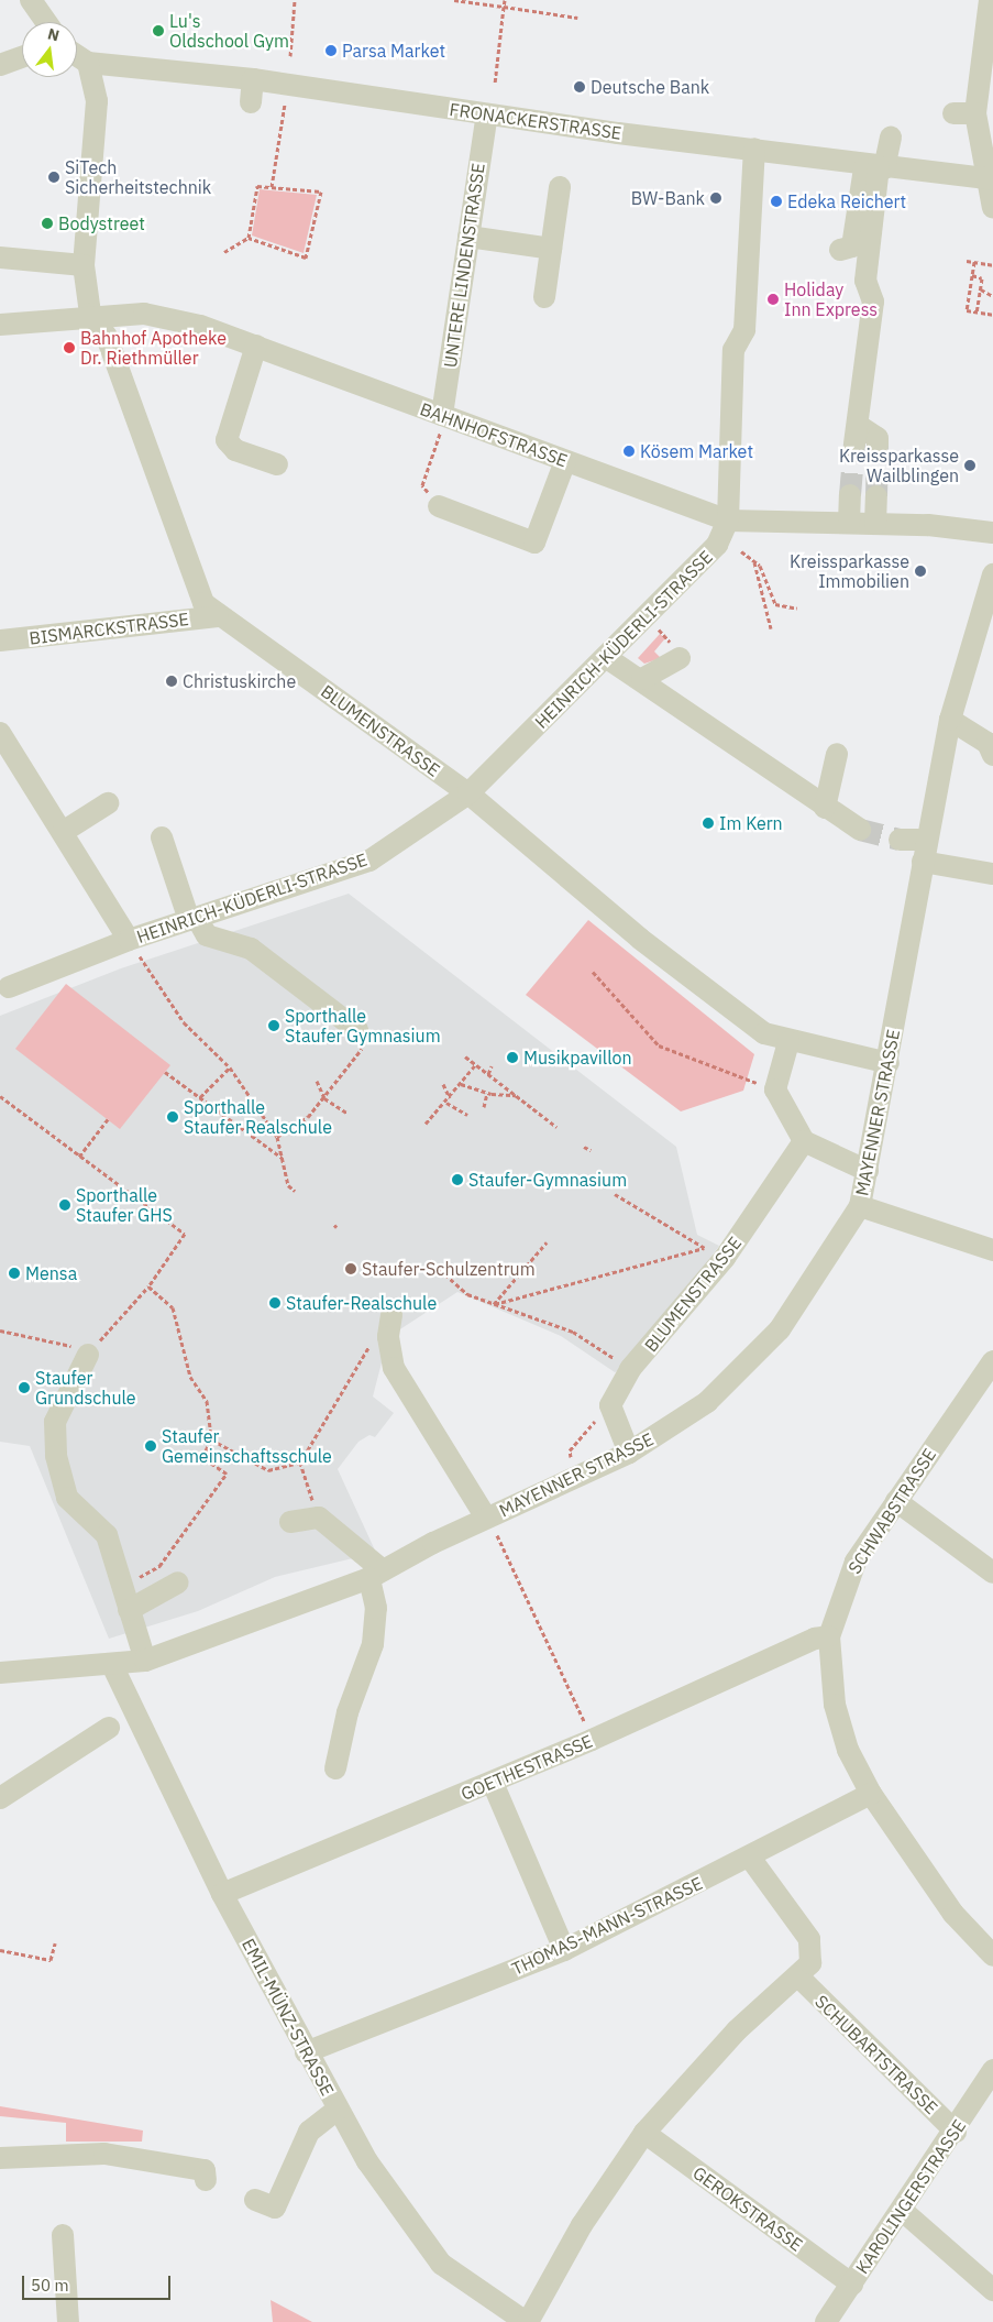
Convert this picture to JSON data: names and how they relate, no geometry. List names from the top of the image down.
{
  "streets": {
    "street": [
      "FRONACKERSTRASSE",
      "UNTERE LINDENSTRASSE",
      "BAHNHOFSTRASSE",
      "BISMARCKSTRASSE",
      "HEINRICH-KÜDERLI-STRASSE",
      "BLUMENSTRASSE",
      "MAYENNER STRASSE",
      "SCHWABSTRASSE",
      "GOETHESTRASSE",
      "THOMAS-MANN-STRASSE",
      "EMIL-MÜNZ-STRASSE",
      "SCHUBARTSTRASSE",
      "KAROLINGERSTRASSE",
      "GEROKSTRASSE"
    ]
  },
  "crossings": [
    ["FRONACKERSTRASSE", "UNTERE LINDENSTRASSE"],
    ["FRONACKERSTRASSE", "BLUMENSTRASSE"],
    ["UNTERE LINDENSTRASSE", "BAHNHOFSTRASSE"],
    ["BAHNHOFSTRASSE", "HEINRICH-KÜDERLI-STRASSE"],
    ["BAHNHOFSTRASSE", "BLUMENSTRASSE"],
    ["BISMARCKSTRASSE", "BLUMENSTRASSE"],
    ["HEINRICH-KÜDERLI-STRASSE", "BLUMENSTRASSE"],
    ["BLUMENSTRASSE", "MAYENNER STRASSE"],
    ["MAYENNER STRASSE", "EMIL-MÜNZ-STRASSE"],
    ["SCHWABSTRASSE", "GOETHESTRASSE"],
    ["SCHWABSTRASSE", "THOMAS-MANN-STRASSE"],
    ["GOETHESTRASSE", "EMIL-MÜNZ-STRASSE"],
    ["THOMAS-MANN-STRASSE", "EMIL-MÜNZ-STRASSE"],
    ["SCHUBARTSTRASSE", "KAROLINGERSTRASSE"],
    ["KAROLINGERSTRASSE", "GEROKSTRASSE"]
  ],
  "places": [
    "Lu's Oldschool Gym",
    "Parsa Market",
    "Deutsche Bank",
    "SiTech Sicherheitstechnik",
    "BW-Bank",
    "Edeka Reichert",
    "Bodystreet",
    "Holiday Inn Express",
    "Bahnhof Apotheke Dr. Riethmüller",
    "Kösem Market",
    "Kreissparkasse Wailblingen",
    "Kreissparkasse Immobilien",
    "Christuskirche",
    "Im Kern",
    "Sporthalle Staufer Gymnasium",
    "Musikpavillon",
    "Sporthalle Staufer Realschule",
    "Staufer-Gymnasium",
    "Sporthalle Staufer GHS",
    "Staufer-Schulzentrum",
    "Mensa",
    "Staufer-Realschule",
    "Staufer Grundschule",
    "Staufer Gemeinschaftsschule"
  ],
  "scale_bar": "50 m",
  "north": "top"
}
